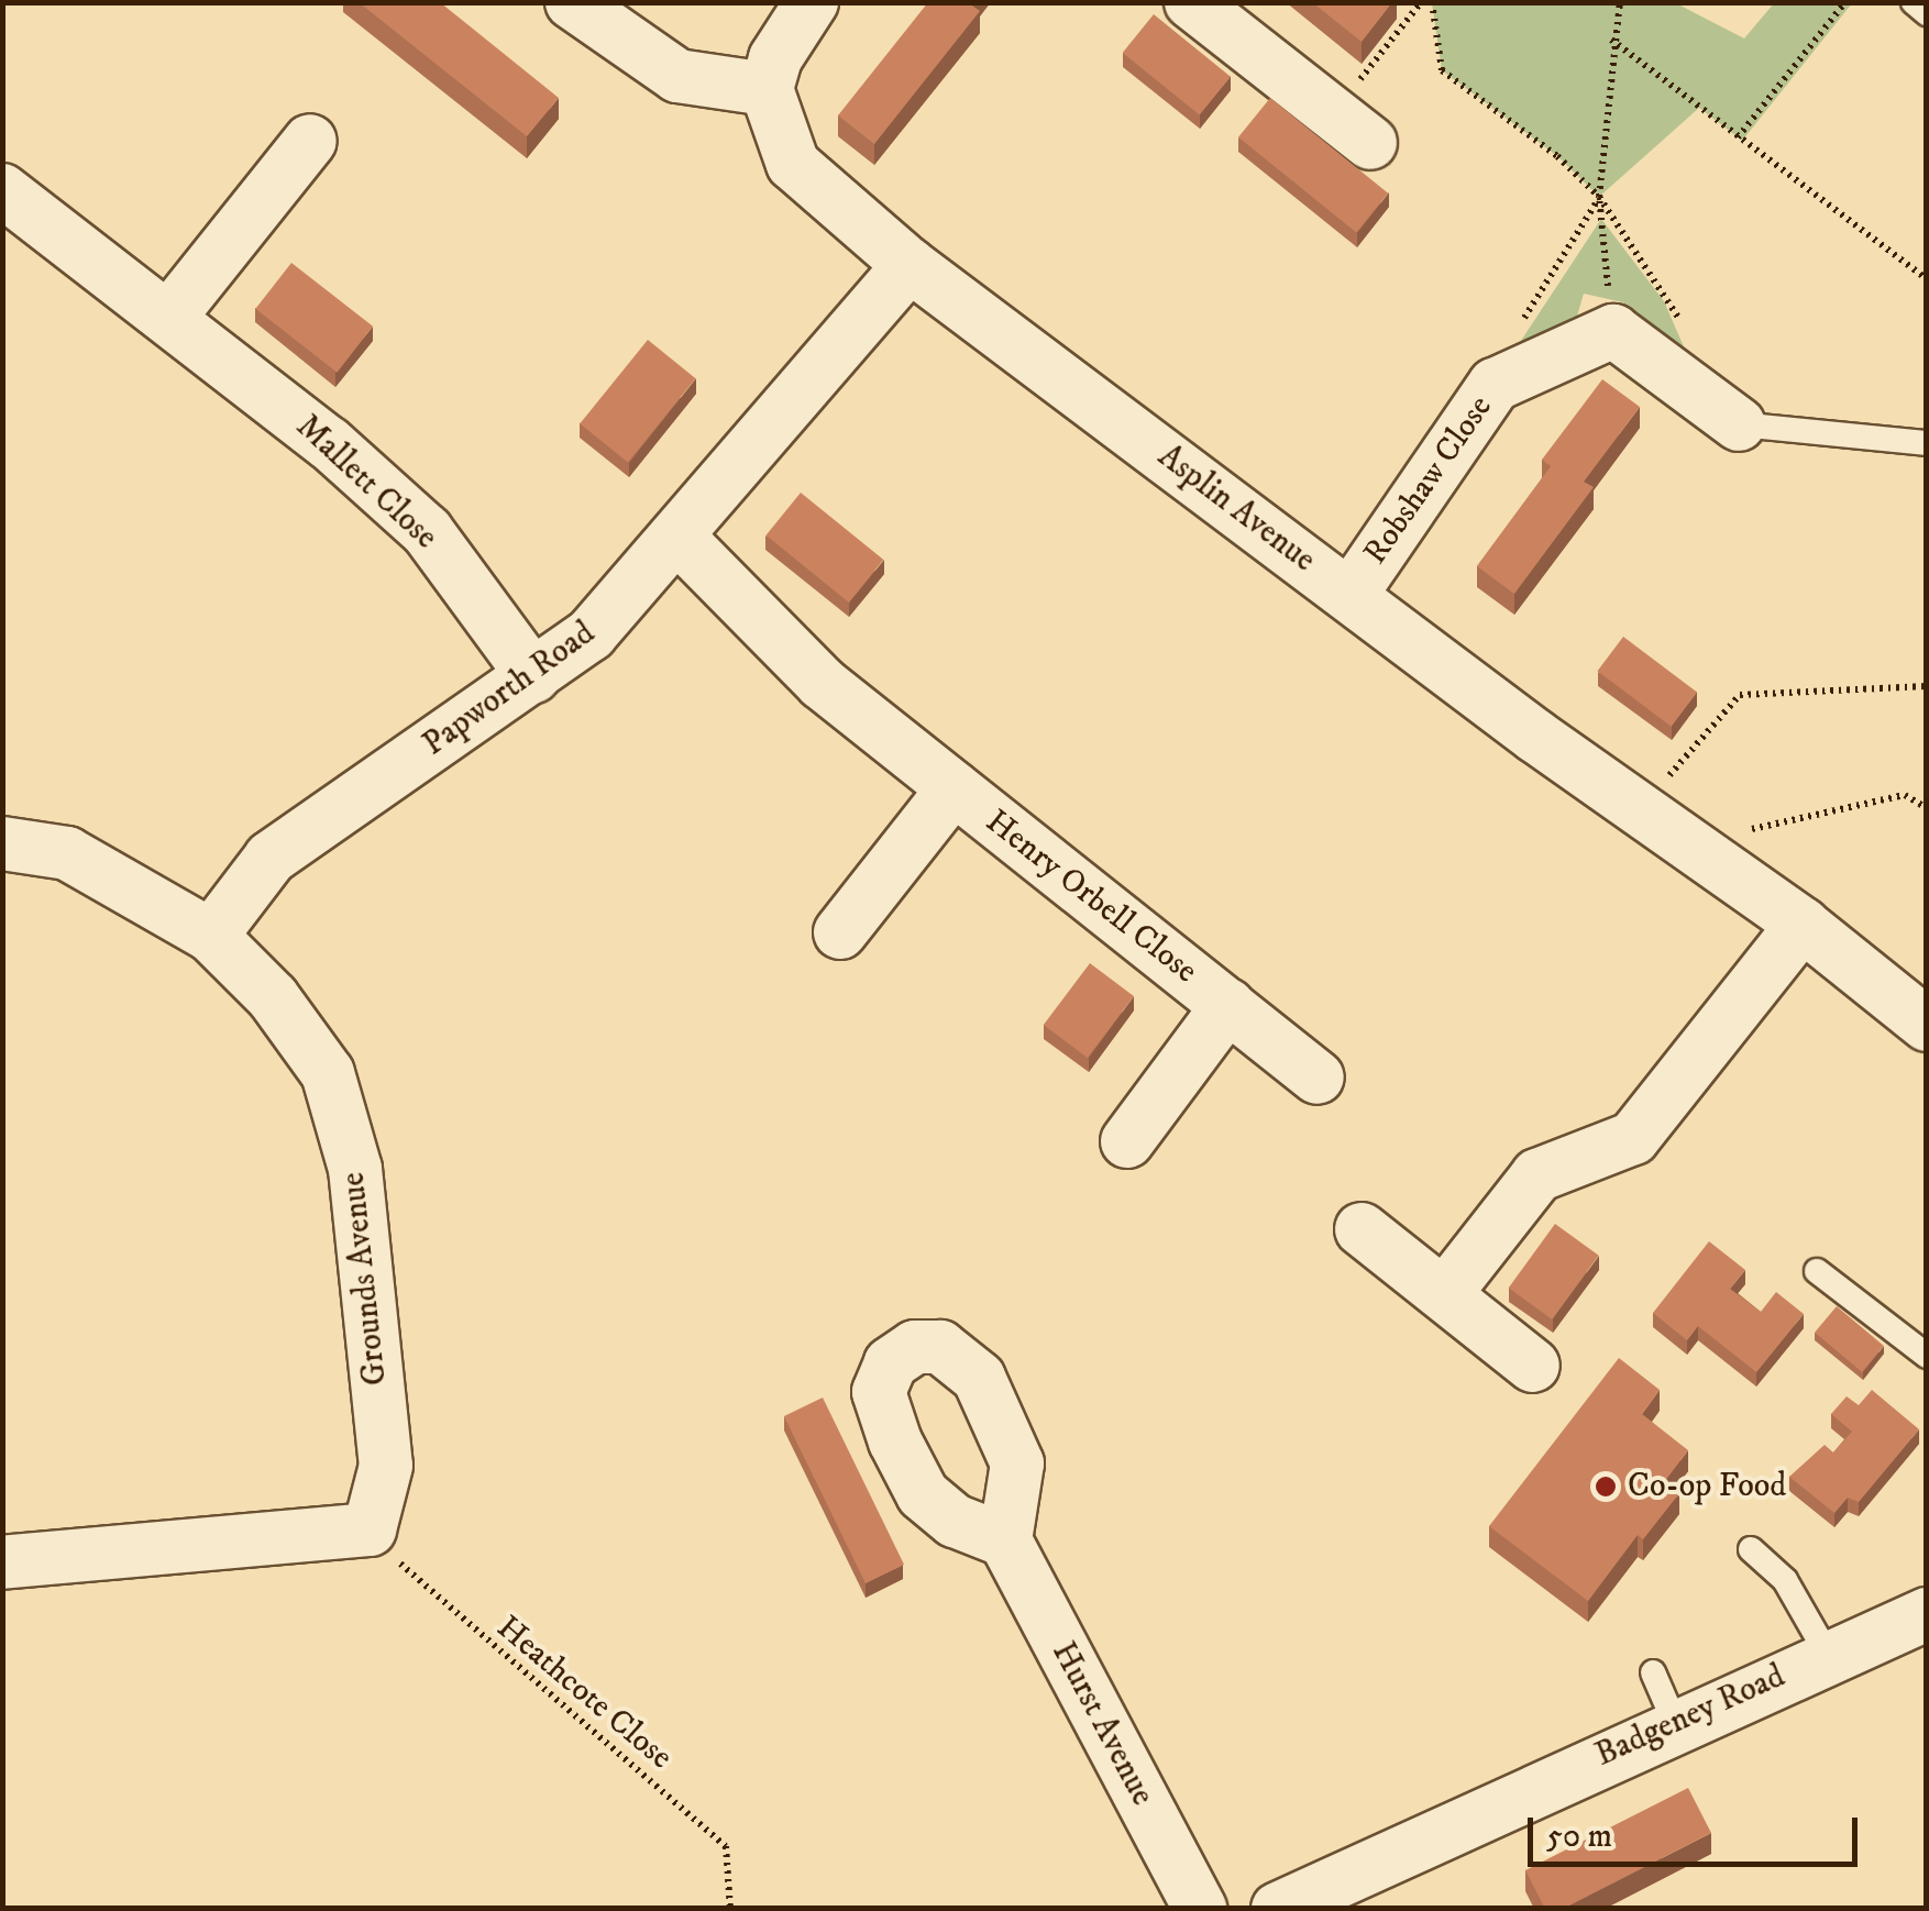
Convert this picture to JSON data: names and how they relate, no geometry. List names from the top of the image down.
{
  "streets": {
    "street": [
      "Robshaw Close",
      "Mallett Close",
      "Asplin Avenue",
      "Papworth Road",
      "Henry Orbell Close",
      "Grounds Avenue",
      "Badgeney Road",
      "Hurst Avenue"
    ],
    "path": ["Heathcote Close"]
  },
  "crossings": [
    ["Robshaw Close", "Asplin Avenue"],
    ["Mallett Close", "Papworth Road"],
    ["Asplin Avenue", "Papworth Road"],
    ["Papworth Road", "Henry Orbell Close"],
    ["Papworth Road", "Grounds Avenue"],
    ["Grounds Avenue", "Heathcote Close"]
  ],
  "places": ["Co-op Food"],
  "scale_bar": "50 m"
}
